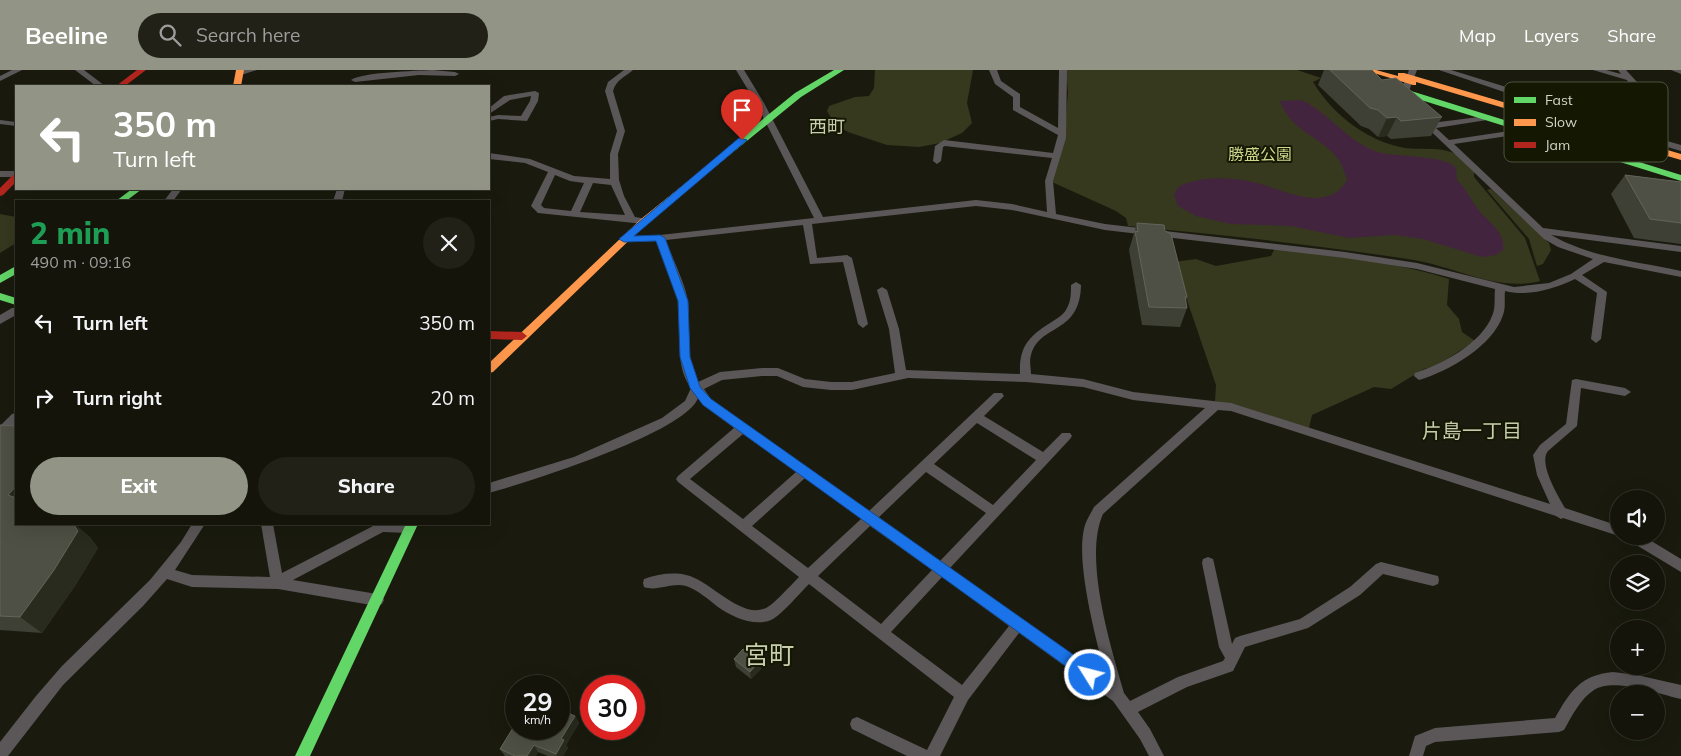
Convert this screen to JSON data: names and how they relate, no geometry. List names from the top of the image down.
{
  "districts": ["西町", "片島一丁目", "宮町"],
  "parks": ["勝盛公園"],
  "legend": ["Fast", "Slow", "Jam"],
  "page": {
    "header": "Beeline",
    "search": "Search here",
    "nav": ["Map", "Layers", "Share"],
    "turn": ["350 m", "Turn left"],
    "heading": ["2 min", "490 m · 09:16"],
    "list": [
      {
        "name": "Turn left",
        "value": "350 m"
      },
      {
        "name": "Turn right",
        "value": "20 m"
      }
    ],
    "buttons": ["Exit", "Share"],
    "map_buttons": ["+", "−"],
    "speed": "29 km/h",
    "limit": "30"
  }
}
